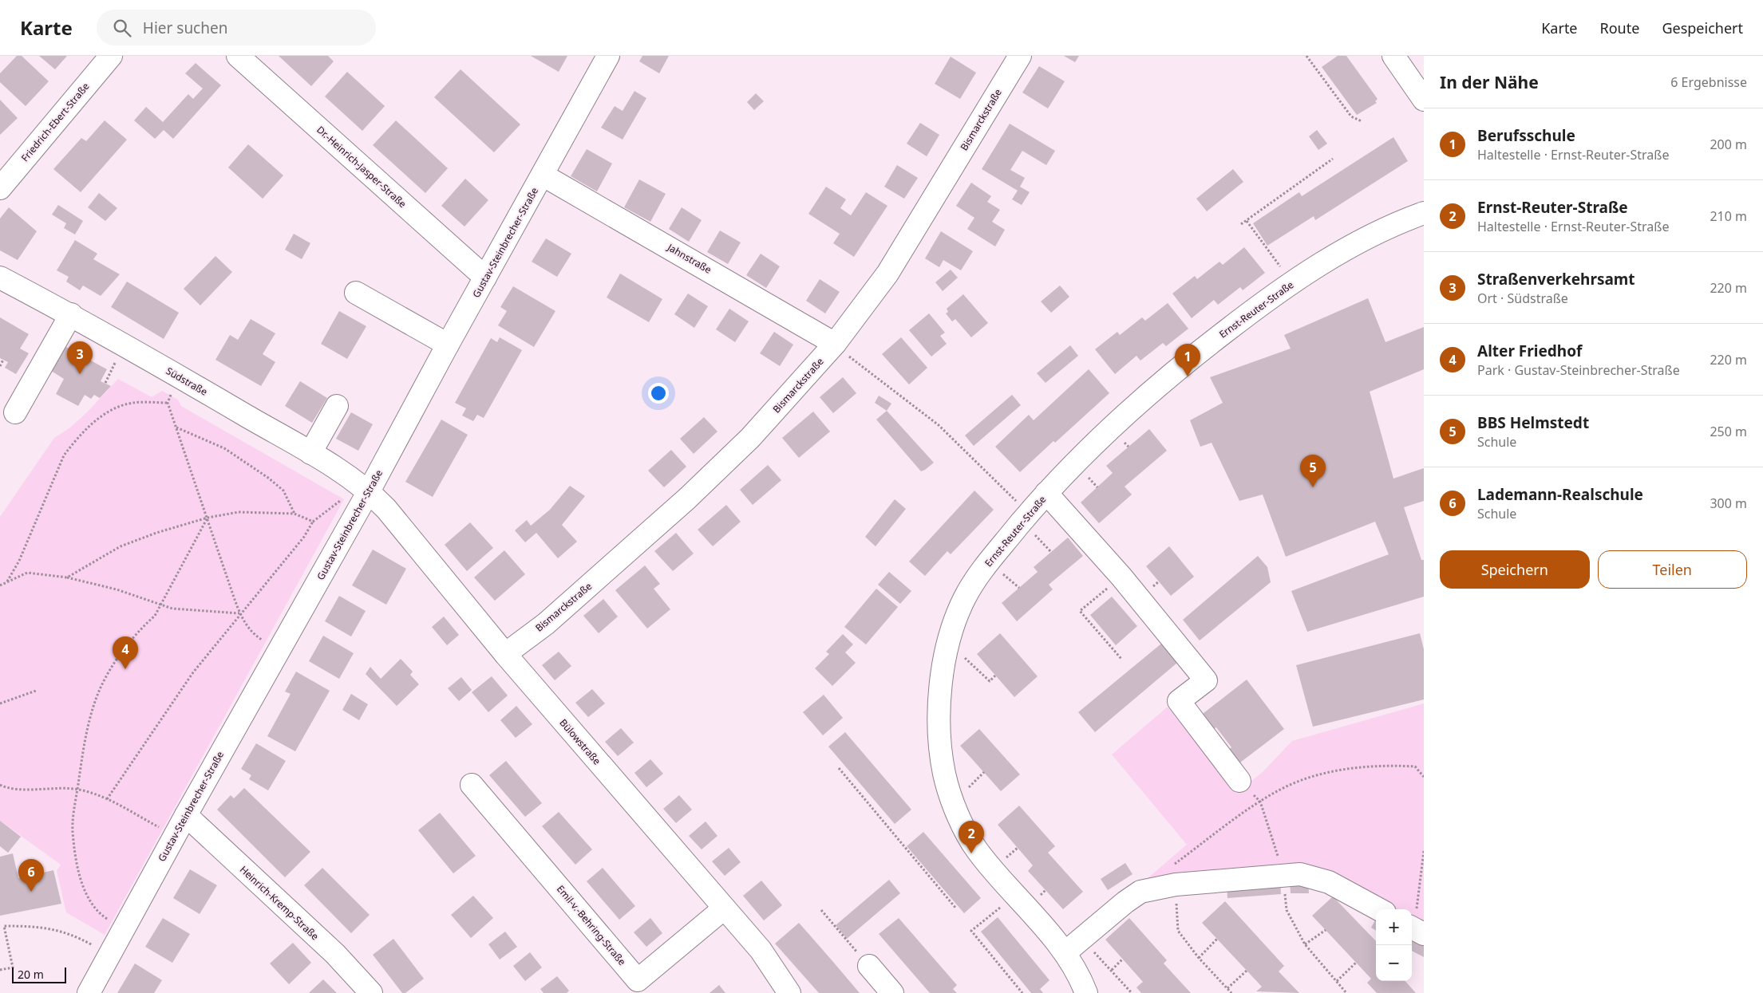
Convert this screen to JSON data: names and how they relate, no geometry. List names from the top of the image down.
{
  "streets": {
    "street": [
      "Bismarckstraße",
      "Friedrich-Ebert-Straße",
      "Dr.-Heinrich-Jasper-Straße",
      "Gustav-Steinbrecher-Straße",
      "Jahnstraße",
      "Ernst-Reuter-Straße",
      "Südstraße",
      "Bülowstraße",
      "Heinrich-Kremp-Straße",
      "Emil-v.-Behring-Straße"
    ]
  },
  "crossings": [
    ["Bismarckstraße", "Jahnstraße"],
    ["Bismarckstraße", "Bülowstraße"],
    ["Dr.-Heinrich-Jasper-Straße", "Gustav-Steinbrecher-Straße"],
    ["Gustav-Steinbrecher-Straße", "Jahnstraße"],
    ["Gustav-Steinbrecher-Straße", "Südstraße"],
    ["Gustav-Steinbrecher-Straße", "Bülowstraße"],
    ["Gustav-Steinbrecher-Straße", "Heinrich-Kremp-Straße"],
    ["Südstraße", "Bülowstraße"],
    ["Bülowstraße", "Emil-v.-Behring-Straße"]
  ],
  "scale_bar": "20 m",
  "page": {
    "header": "Karte",
    "search": "Hier suchen",
    "nav": ["Karte", "Route", "Gespeichert"],
    "heading": ["In der Nähe", "6 Ergebnisse"],
    "list": [
      {
        "mark": "1",
        "name": "Berufsschule",
        "note": "Haltestelle · Ernst-Reuter-Straße",
        "value": "200 m"
      },
      {
        "mark": "2",
        "name": "Ernst-Reuter-Straße",
        "note": "Haltestelle · Ernst-Reuter-Straße",
        "value": "210 m"
      },
      {
        "mark": "3",
        "name": "Straßenverkehrsamt",
        "note": "Ort · Südstraße",
        "value": "220 m"
      },
      {
        "mark": "4",
        "name": "Alter Friedhof",
        "note": "Park · Gustav-Steinbrecher-Straße",
        "value": "220 m"
      },
      {
        "mark": "5",
        "name": "BBS Helmstedt",
        "note": "Schule",
        "value": "250 m"
      },
      {
        "mark": "6",
        "name": "Lademann-Realschule",
        "note": "Schule",
        "value": "300 m"
      }
    ],
    "pins": [
      "3",
      "1",
      "5",
      "4",
      "2",
      "6"
    ],
    "buttons": ["Speichern", "Teilen"],
    "map_buttons": ["+", "−"],
    "scale": "20 m"
  }
}
